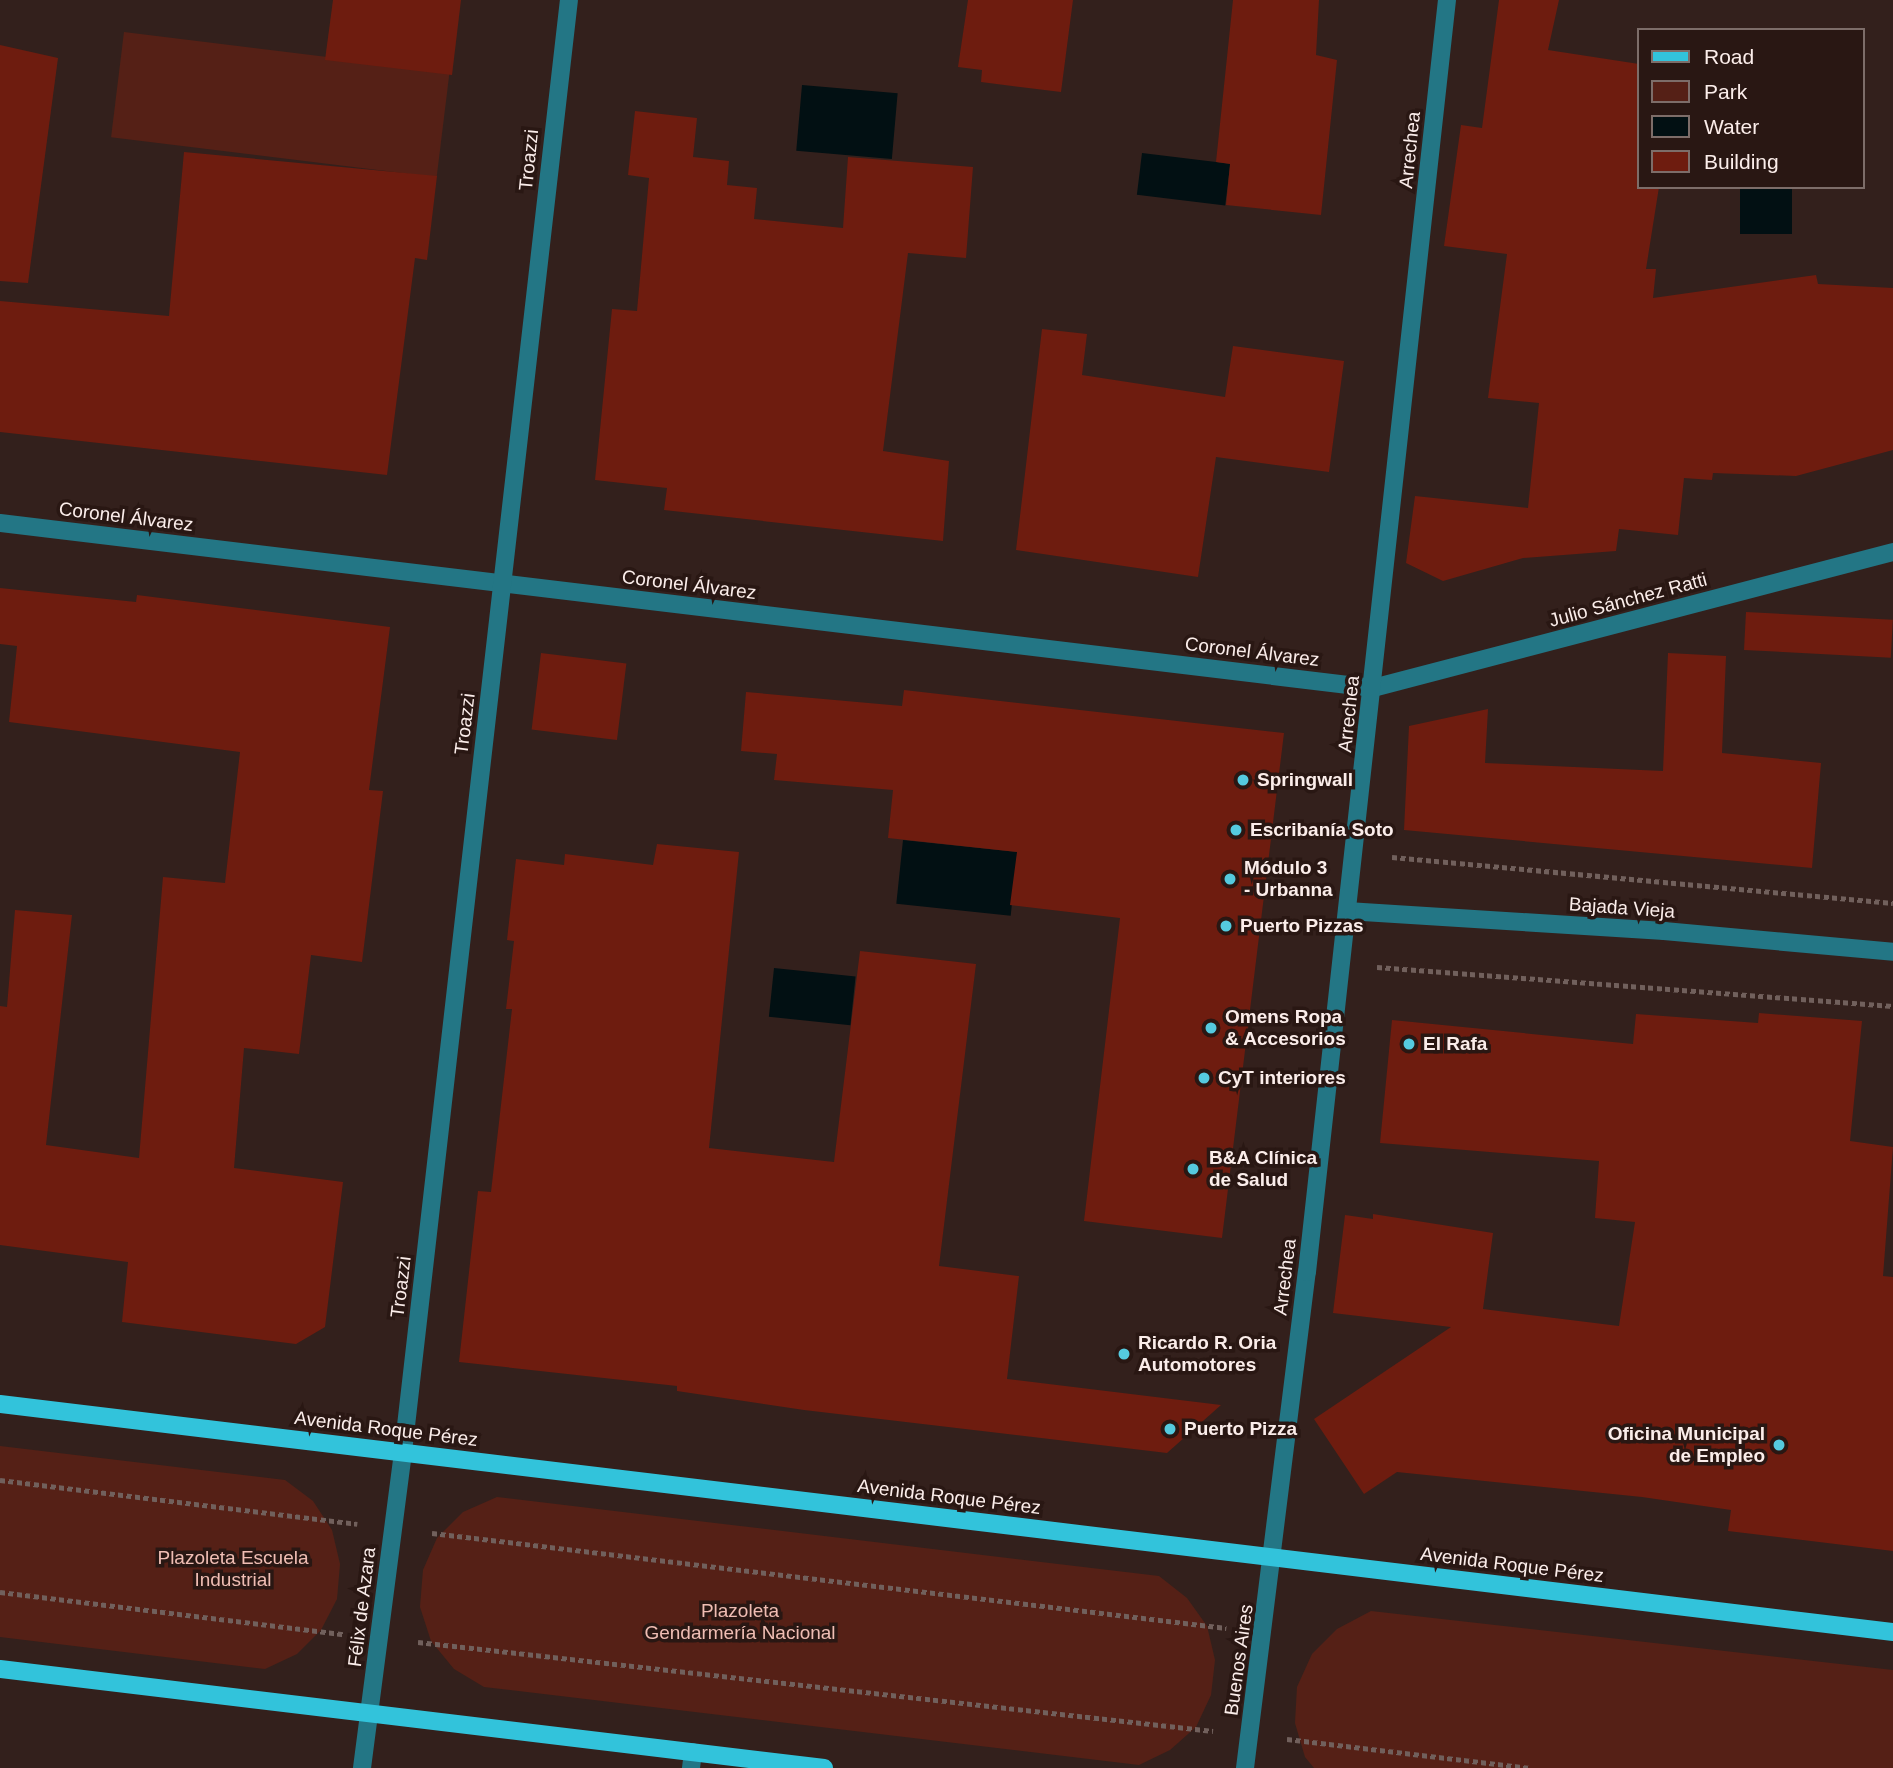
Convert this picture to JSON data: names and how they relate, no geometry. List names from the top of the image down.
{
  "streets": {
    "main road": ["Avenida Roque Pérez"],
    "street": [
      "Arrechea",
      "Troazzi",
      "Coronel Álvarez",
      "Julio Sánchez Ratti",
      "Bajada Vieja",
      "Félix de Azara",
      "Buenos Aires"
    ]
  },
  "crossings": [
    ["Arrechea", "Coronel Álvarez"],
    ["Arrechea", "Julio Sánchez Ratti"],
    ["Arrechea", "Bajada Vieja"],
    ["Arrechea", "Avenida Roque Pérez"],
    ["Arrechea", "Buenos Aires"],
    ["Troazzi", "Coronel Álvarez"],
    ["Troazzi", "Avenida Roque Pérez"],
    ["Troazzi", "Félix de Azara"],
    ["Coronel Álvarez", "Julio Sánchez Ratti"],
    ["Avenida Roque Pérez", "Félix de Azara"],
    ["Avenida Roque Pérez", "Buenos Aires"]
  ],
  "parks": ["Plazoleta Escuela Industrial", "Plazoleta Gendarmería Nacional"],
  "places": [
    "Springwall",
    "Escribanía Soto",
    "Módulo 3 - Urbanna",
    "Puerto Pizzas",
    "Omens Ropa & Accesorios",
    "El Rafa",
    "CyT interiores",
    "B&A Clínica de Salud",
    "Ricardo R. Oria Automotores",
    "Puerto Pizza",
    "Oficina Municipal de Empleo"
  ],
  "legend": [
    "Road",
    "Park",
    "Water",
    "Building"
  ]
}
